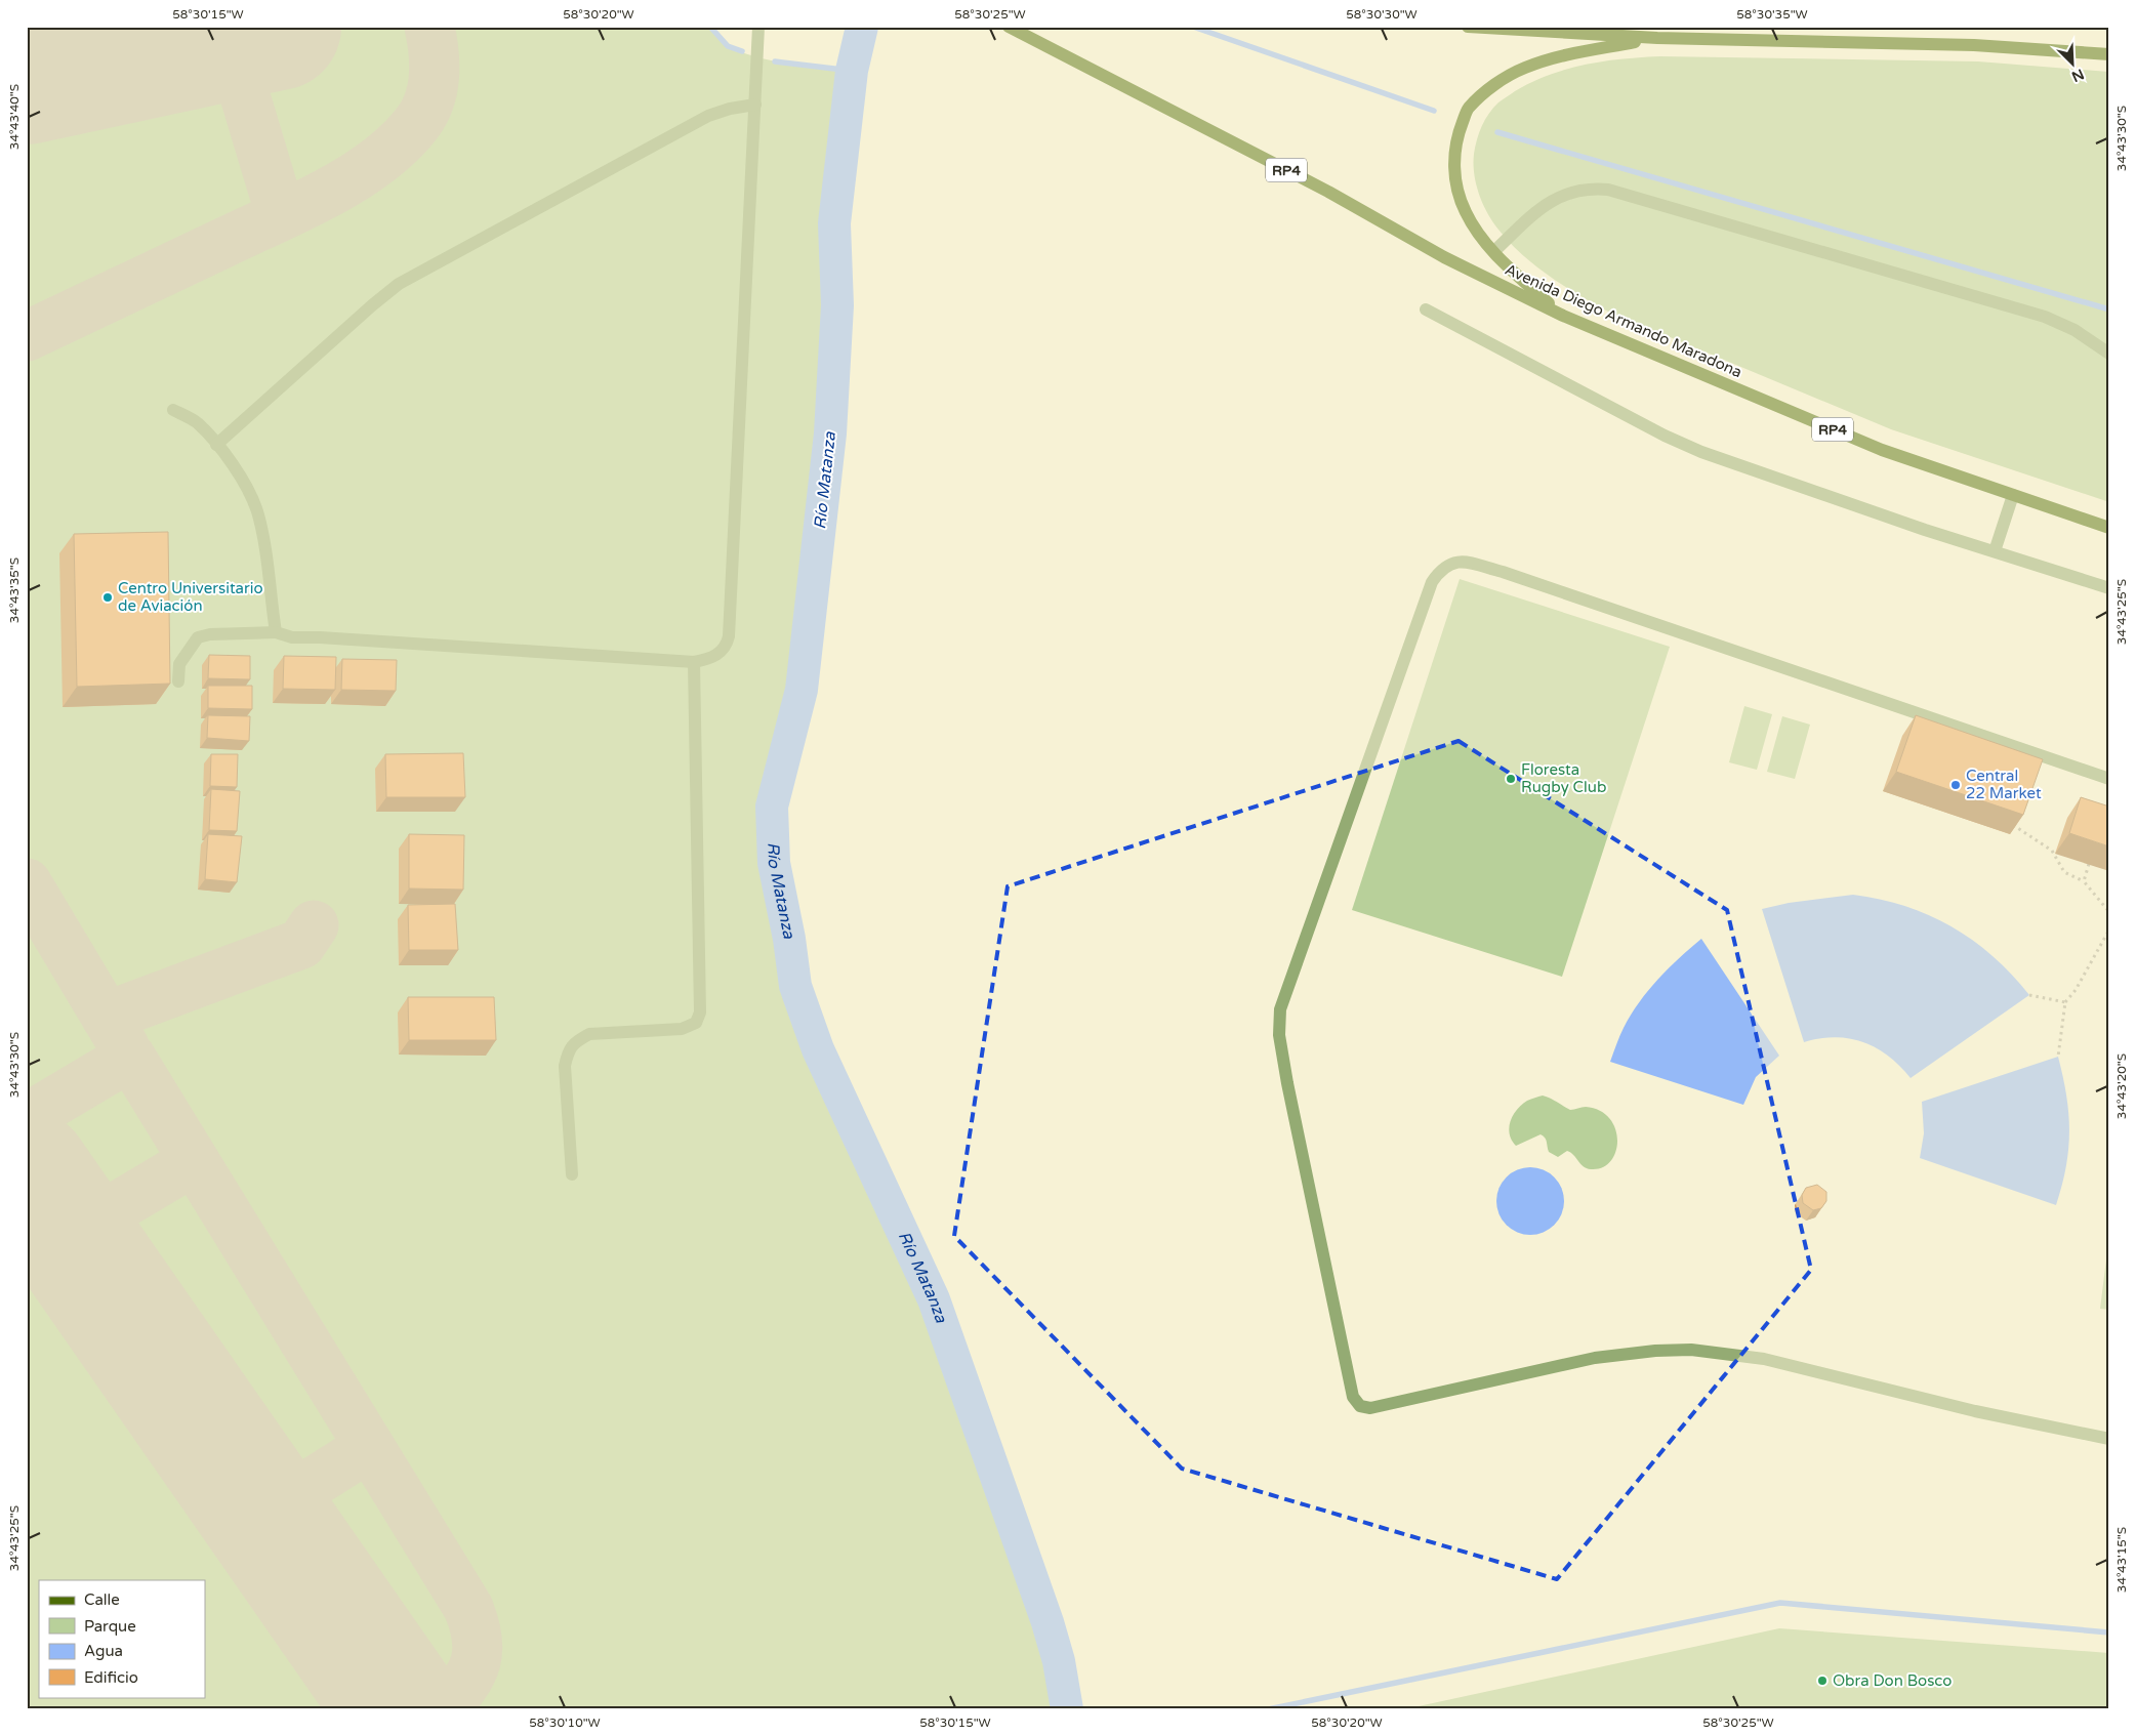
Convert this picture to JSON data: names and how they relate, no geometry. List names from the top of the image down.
{
  "streets": {
    "main road": ["RP4", "Avenida Diego Armando Maradona"]
  },
  "water": ["Río Matanza"],
  "places": [
    "Centro Universitario de Aviación",
    "Floresta Rugby Club",
    "Central 22 Market",
    "Obra Don Bosco"
  ],
  "legend": [
    "Calle",
    "Parque",
    "Agua",
    "Edificio"
  ],
  "north": "bottom right",
  "coordinates": [
    "58°30'15\"W",
    "58°30'20\"W",
    "58°30'25\"W",
    "58°30'30\"W",
    "58°30'35\"W",
    "34°43'40\"S",
    "34°43'30\"S",
    "34°43'35\"S",
    "34°43'25\"S",
    "34°43'20\"S",
    "34°43'15\"S",
    "58°30'10\"W"
  ]
}
